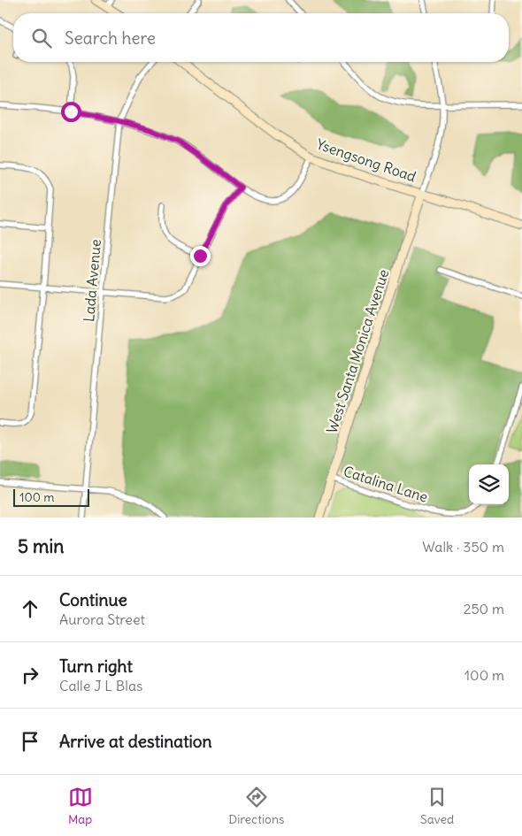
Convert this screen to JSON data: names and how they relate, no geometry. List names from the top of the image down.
{
  "streets": {
    "main road": ["Ysengsong Road", "West Santa Monica Avenue"],
    "street": ["Lada Avenue", "Catalina Lane"]
  },
  "crossings": [
    ["Ysengsong Road", "West Santa Monica Avenue"],
    ["West Santa Monica Avenue", "Catalina Lane"]
  ],
  "scale_bar": "100 m",
  "page": {
    "search": "Search here",
    "scale": "100 m",
    "heading": ["5 min", "Walk · 350 m"],
    "list": [
      ["Continue", "Aurora Street", "250 m"],
      ["Turn right", "Calle J L Blas", "100 m"],
      "Arrive at destination"
    ],
    "nav": ["Map", "Directions", "Saved"]
  }
}
